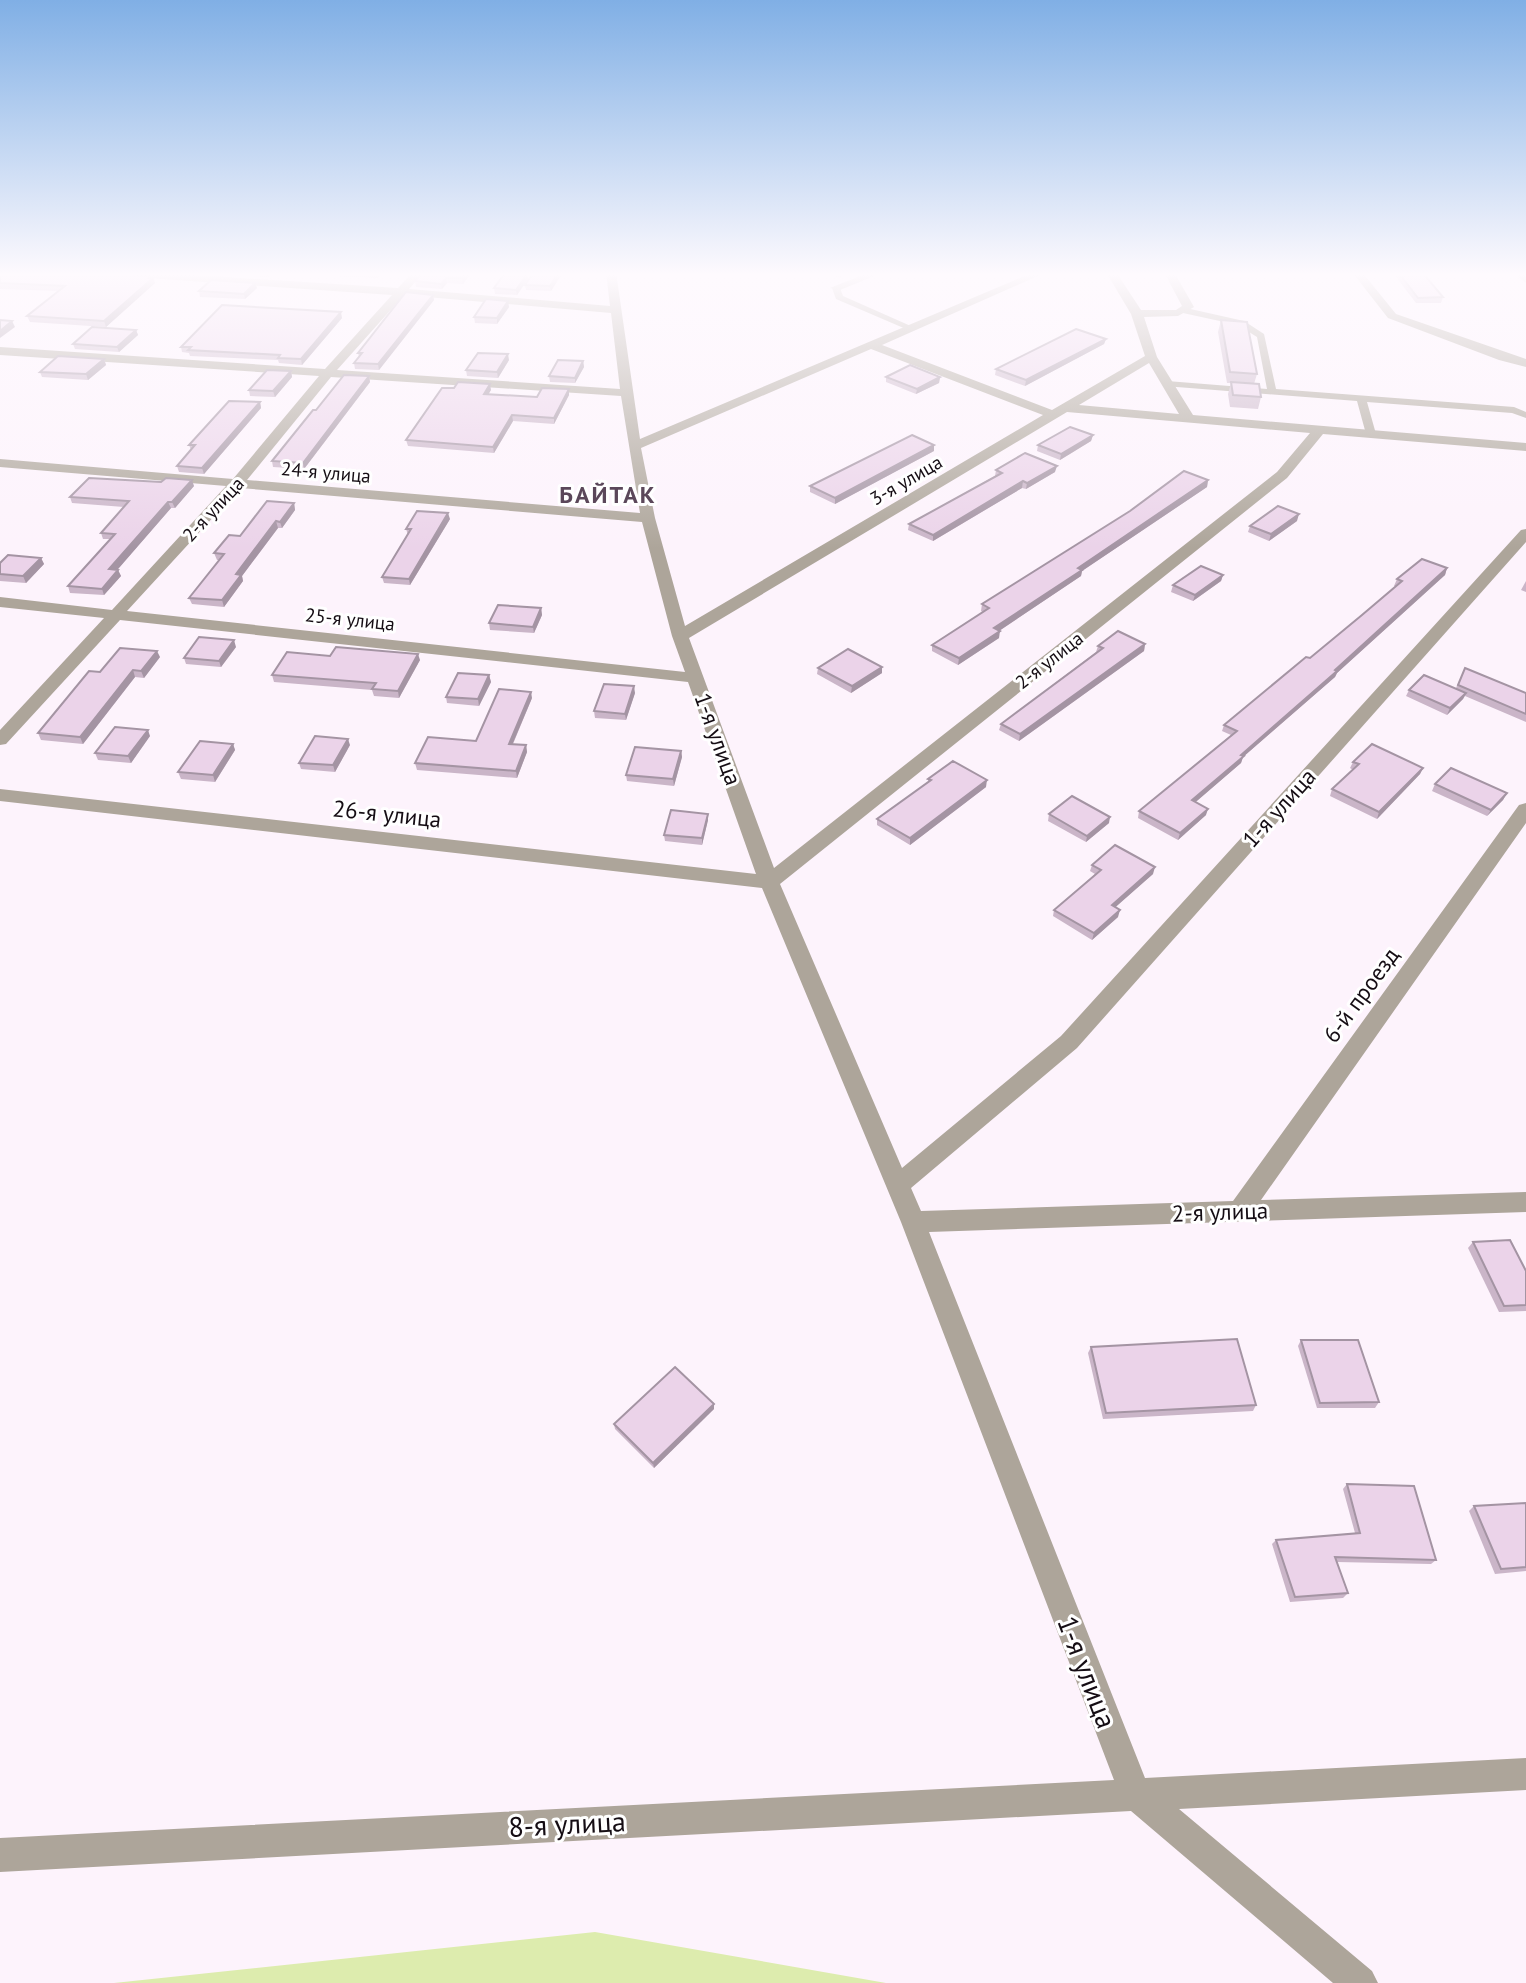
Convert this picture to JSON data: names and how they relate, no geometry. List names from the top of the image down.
{
  "streets": {
    "street": [
      "24-я улица",
      "3-я улица",
      "2-я улица",
      "25-я улица",
      "1-я улица",
      "26-я улица",
      "6-й проезд",
      "8-я улица"
    ]
  },
  "crossings": [
    ["24-я улица", "2-я улица"],
    ["24-я улица", "1-я улица"],
    ["3-я улица", "1-я улица"],
    ["2-я улица", "25-я улица"],
    ["2-я улица", "1-я улица"],
    ["2-я улица", "26-я улица"],
    ["2-я улица", "6-й проезд"],
    ["25-я улица", "1-я улица"],
    ["1-я улица", "26-я улица"],
    ["1-я улица", "8-я улица"]
  ],
  "districts": ["БАЙТАК"]
}
